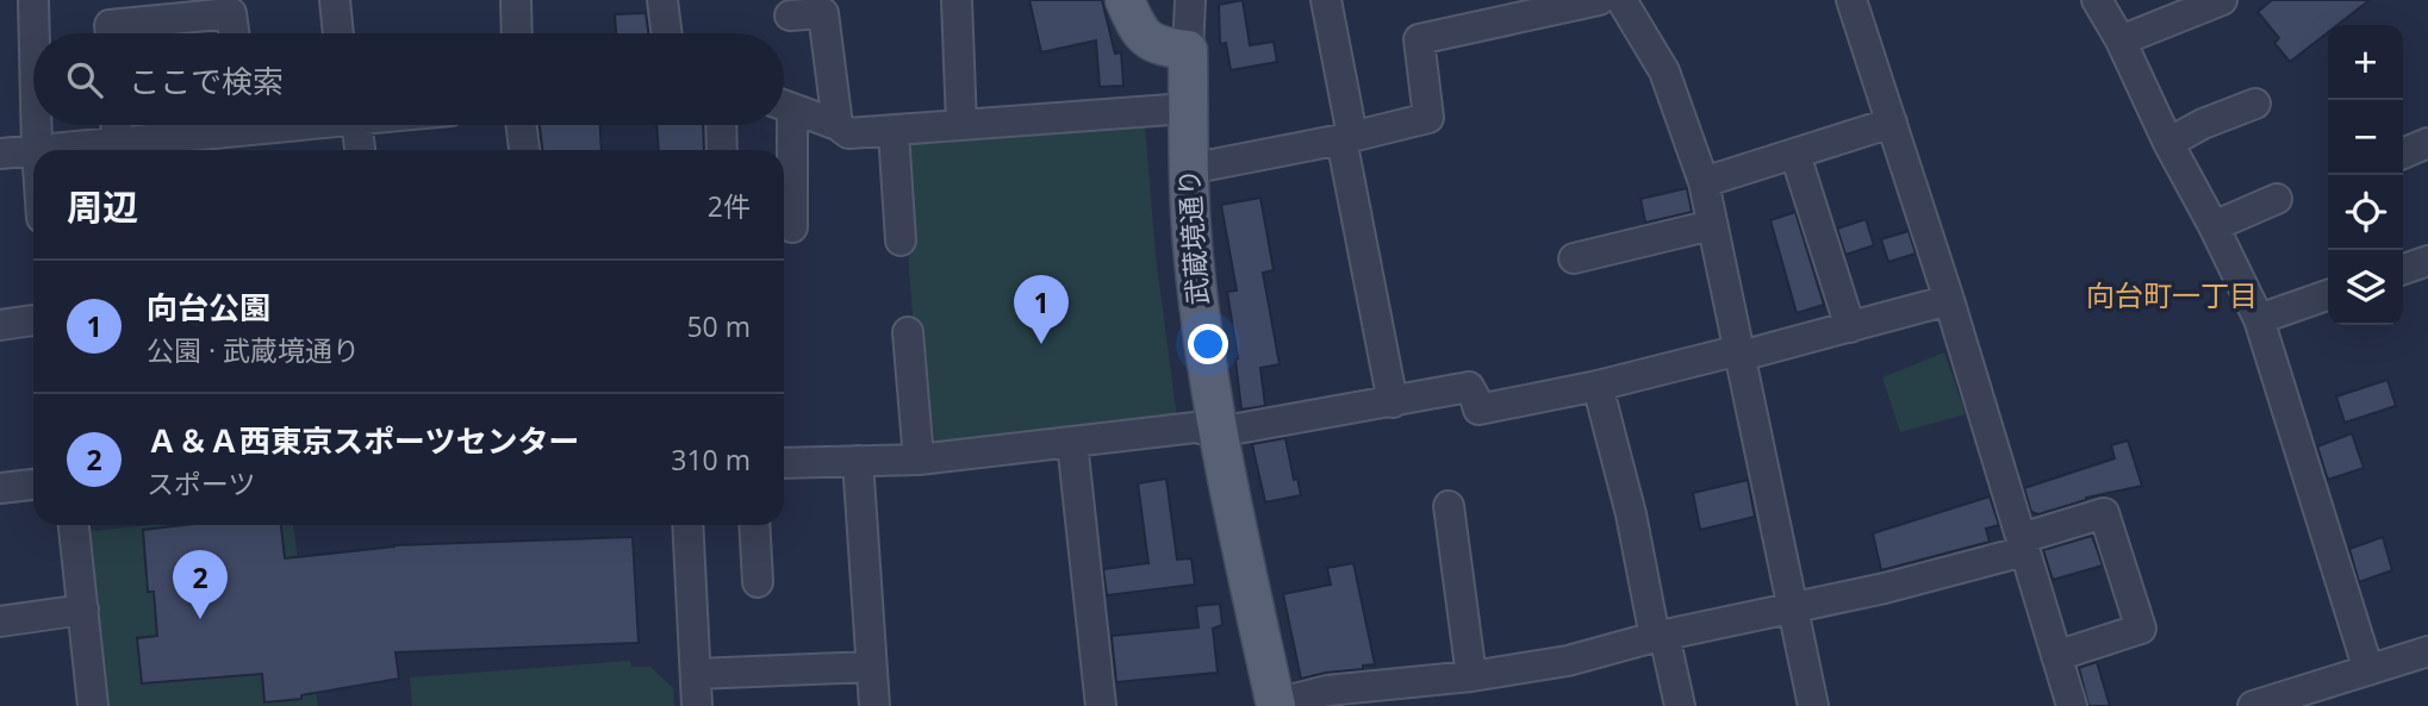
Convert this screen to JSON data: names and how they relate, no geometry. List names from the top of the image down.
{
  "streets": {
    "main road": ["武蔵境通り"]
  },
  "districts": ["向台町一丁目"],
  "page": {
    "map_buttons": ["+", "−"],
    "search": "ここで検索",
    "heading": ["周辺", "2件"],
    "list": [
      {
        "mark": "1",
        "name": "向台公園",
        "note": "公園 · 武蔵境通り",
        "value": "50 m"
      },
      {
        "mark": "2",
        "name": "Ａ＆Ａ西東京スポーツセンター",
        "note": "スポーツ",
        "value": "310 m"
      }
    ],
    "pins": ["1", "2"]
  }
}
